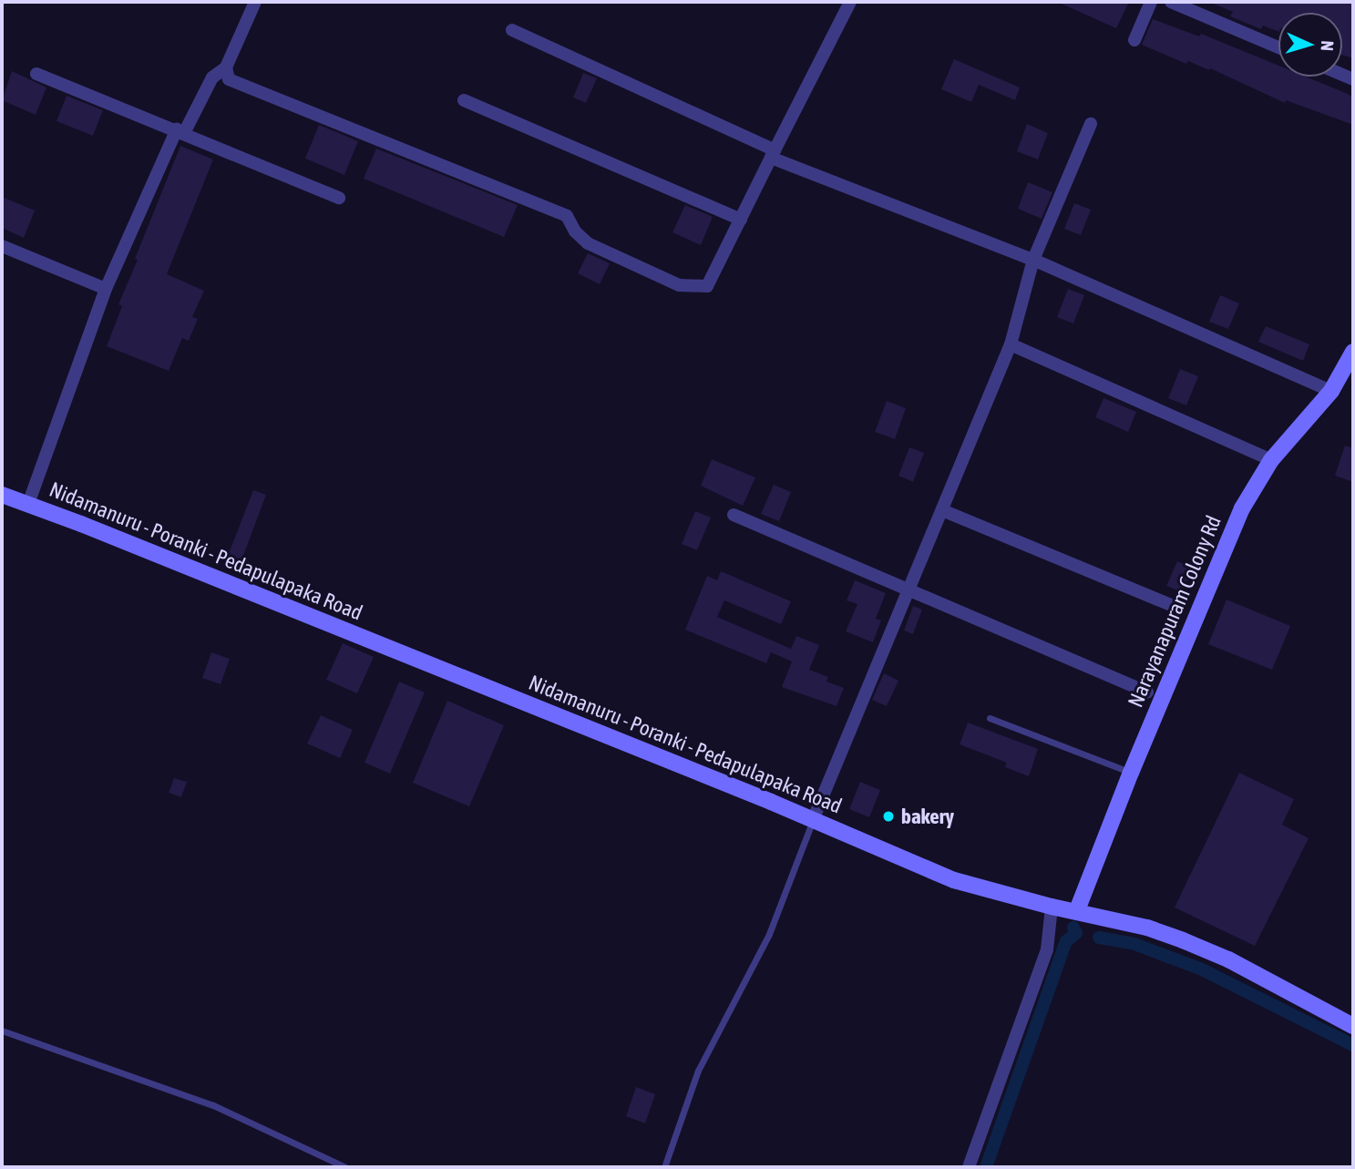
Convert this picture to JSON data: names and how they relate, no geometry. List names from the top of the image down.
{
  "streets": {
    "main road": ["Nidamanuru - Poranki - Pedapulapaka Road", "Narayanapuram Colony Rd"]
  },
  "crossings": [
    ["Nidamanuru - Poranki - Pedapulapaka Road", "Narayanapuram Colony Rd"]
  ],
  "places": ["bakery"],
  "north": "right"
}
